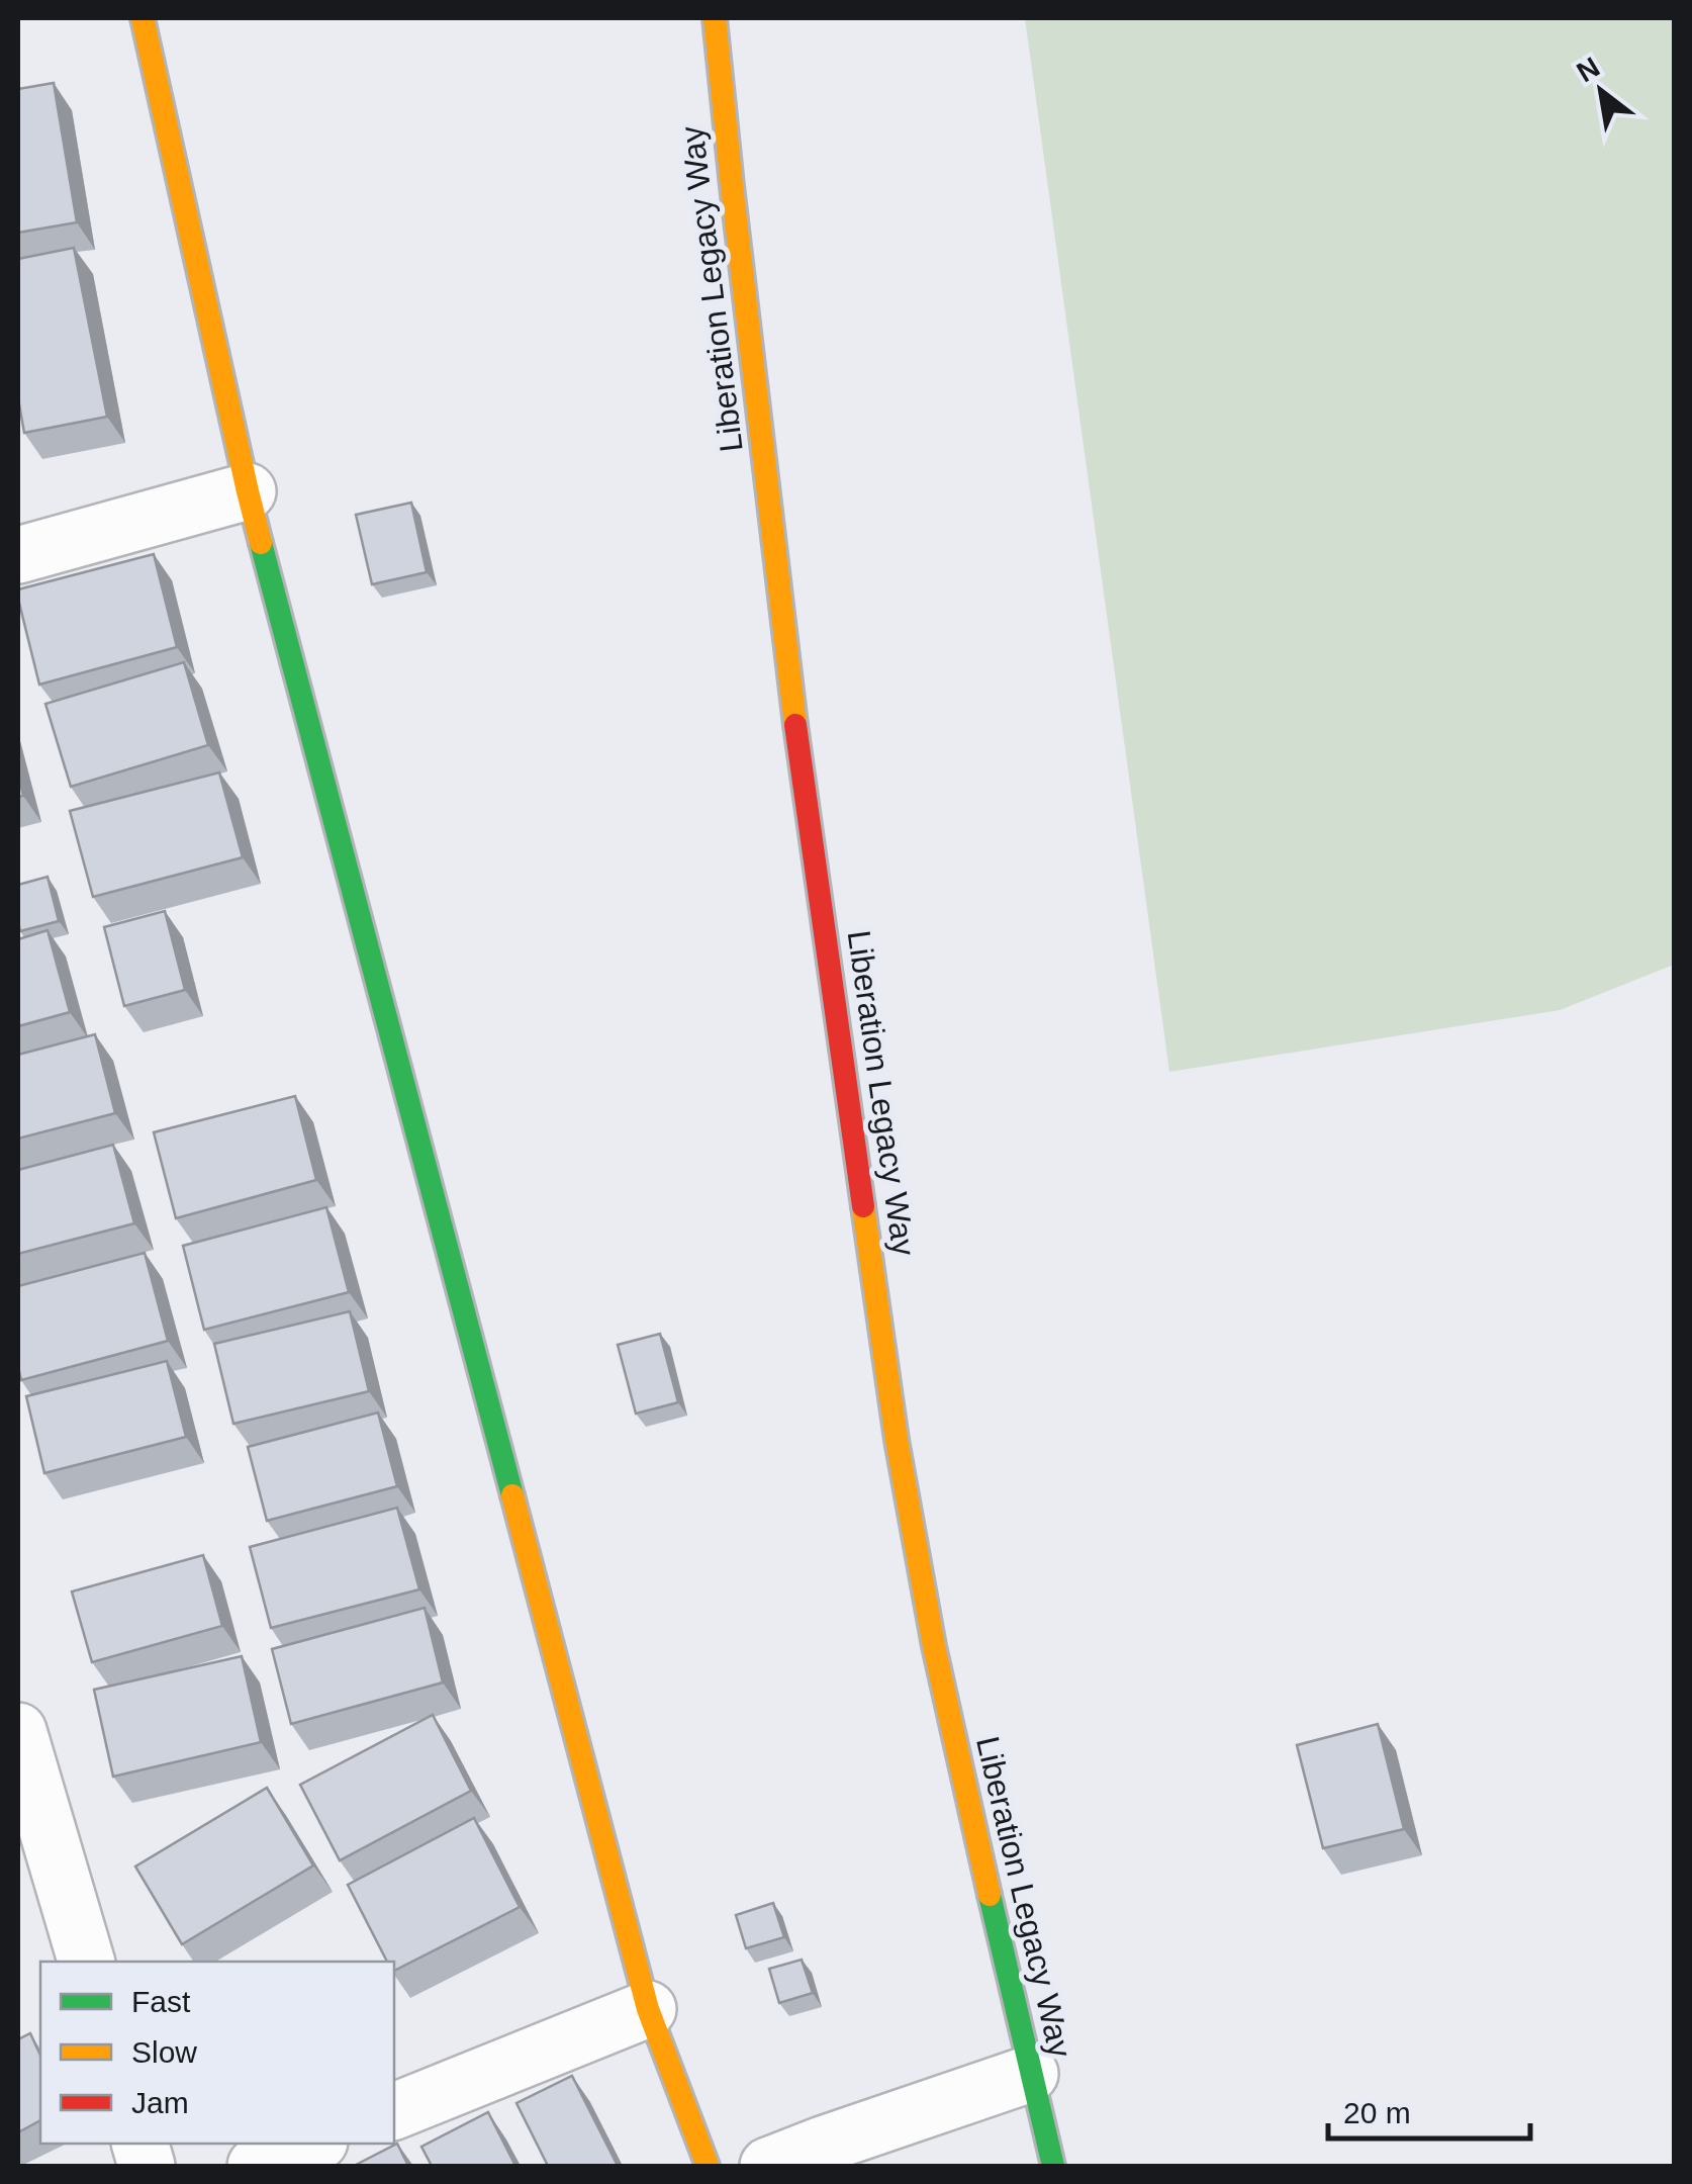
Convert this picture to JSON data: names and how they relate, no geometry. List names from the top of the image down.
{
  "streets": {
    "street": ["Liberation Legacy Way"]
  },
  "legend": ["Fast", "Slow", "Jam"],
  "scale_bar": "20 m",
  "north": "top left"
}
